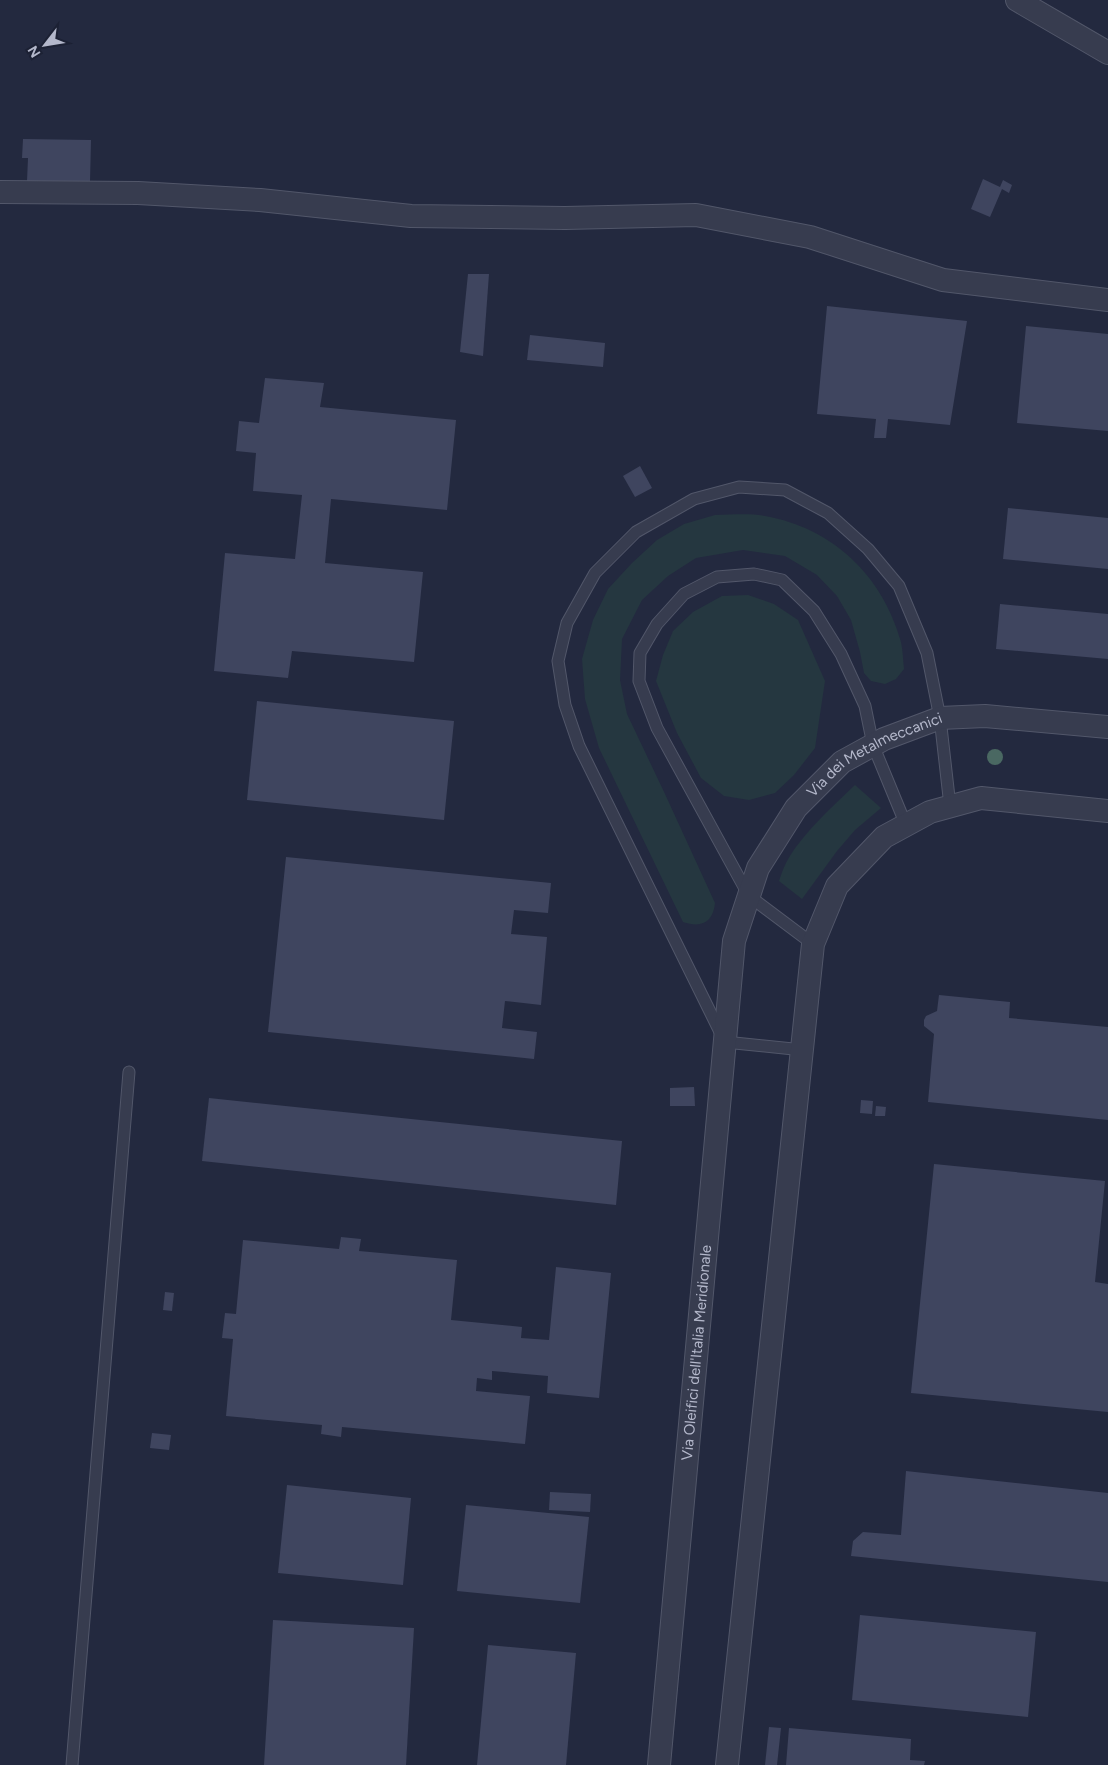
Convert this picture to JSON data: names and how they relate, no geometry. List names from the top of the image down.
{
  "streets": {
    "street": ["Via dei Metalmeccanici", "Via Oleifici dell'Italia Meridionale"]
  },
  "crossings": [
    ["Via dei Metalmeccanici", "Via Oleifici dell'Italia Meridionale"]
  ],
  "north": "bottom left"
}
